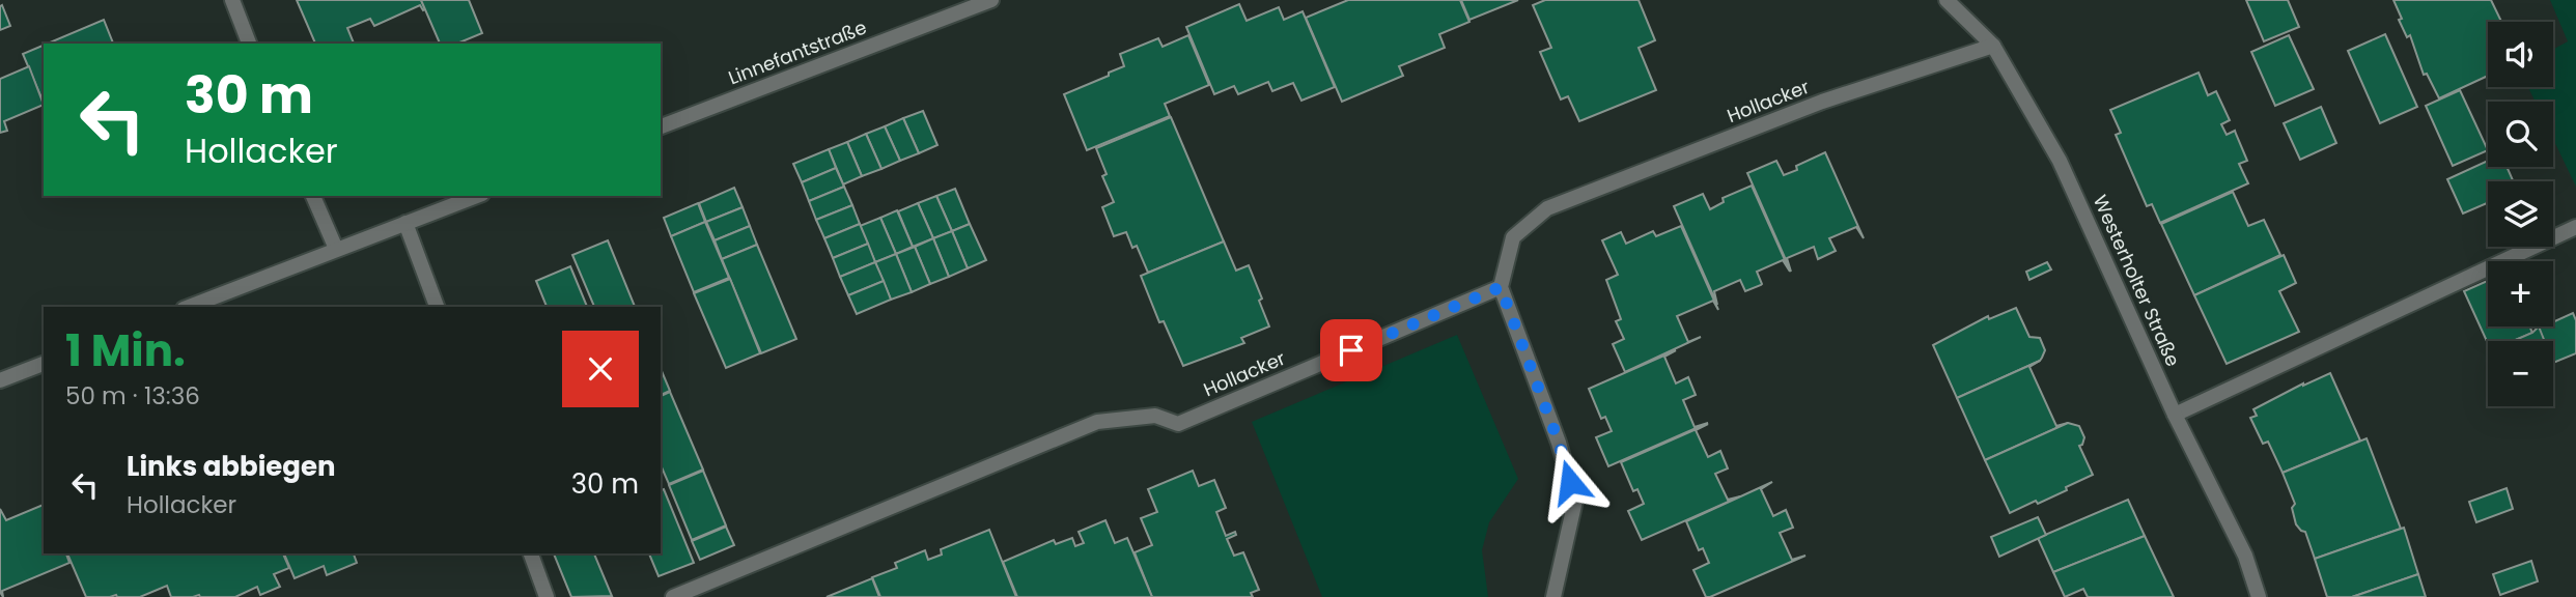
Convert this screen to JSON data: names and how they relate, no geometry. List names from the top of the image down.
{
  "streets": {
    "street": ["Linnefantstraße", "Hollacker", "Westerholter Straße"]
  },
  "crossings": [
    ["Hollacker", "Westerholter Straße"]
  ],
  "page": {
    "map_buttons": ["+", "−"],
    "turn": ["30 m", "Hollacker"],
    "heading": ["1 Min.", "50 m · 13:36"],
    "list": [
      {
        "name": "Links abbiegen",
        "note": "Hollacker",
        "value": "30 m"
      }
    ]
  }
}
